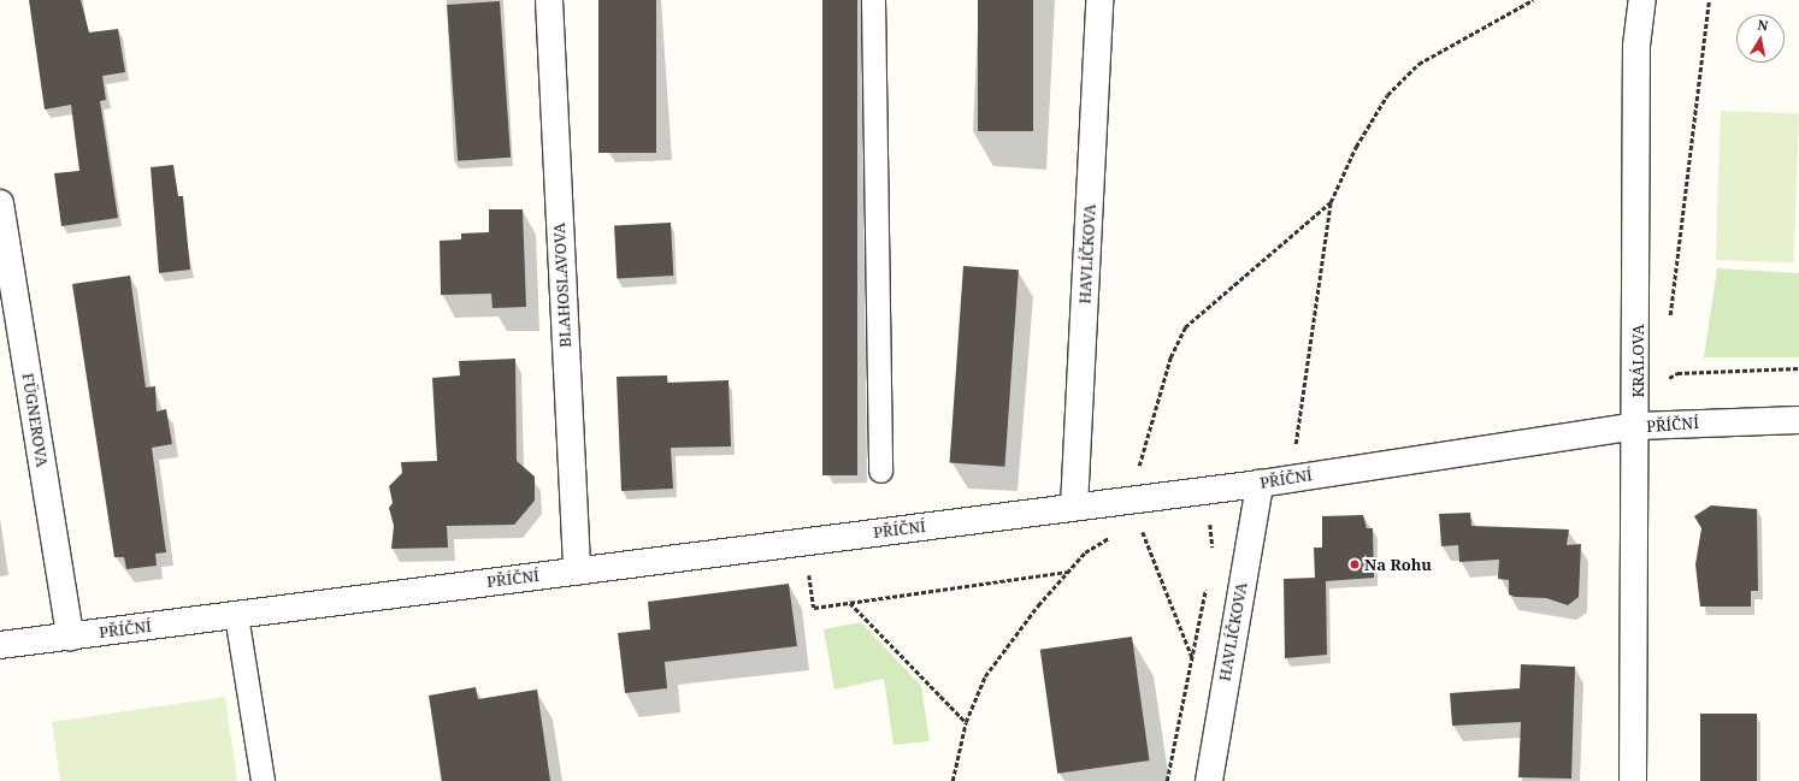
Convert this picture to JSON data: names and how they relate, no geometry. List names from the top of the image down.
{
  "streets": {
    "street": [
      "HAVLÍČKOVA",
      "BLAHOSLAVOVA",
      "KRÁLOVA",
      "FÜGNEROVA",
      "PŘÍČNÍ"
    ]
  },
  "crossings": [
    ["HAVLÍČKOVA", "PŘÍČNÍ"],
    ["BLAHOSLAVOVA", "PŘÍČNÍ"],
    ["KRÁLOVA", "PŘÍČNÍ"],
    ["FÜGNEROVA", "PŘÍČNÍ"]
  ],
  "places": ["Na Rohu"],
  "north": "top"
}
